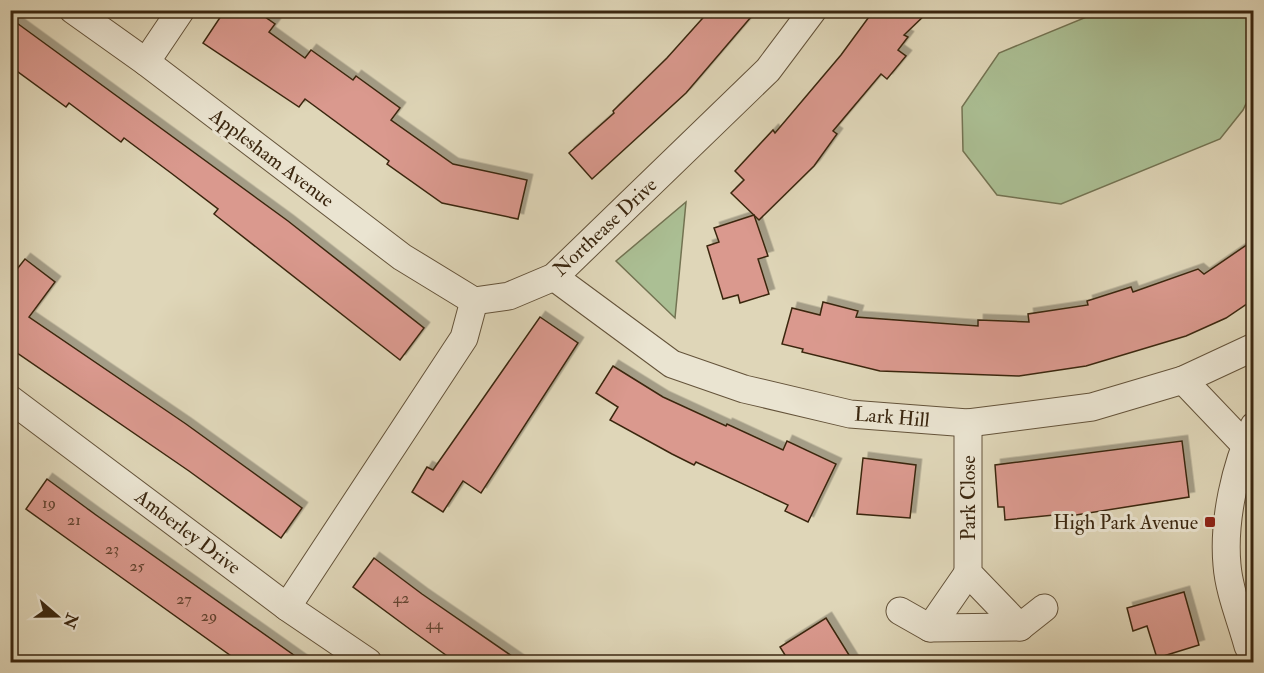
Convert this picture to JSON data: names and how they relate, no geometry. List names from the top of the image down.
{
  "streets": {
    "street": [
      "Applesham Avenue",
      "Northease Drive",
      "Lark Hill",
      "Park Close",
      "Amberley Drive"
    ]
  },
  "crossings": [
    ["Applesham Avenue", "Northease Drive"],
    ["Northease Drive", "Lark Hill"],
    ["Lark Hill", "Park Close"]
  ],
  "places": {
    "transit": ["High Park Avenue"]
  },
  "house_numbers": [
    "19",
    "21",
    "23",
    "25",
    "42",
    "27",
    "29",
    "44"
  ],
  "north": "right"
}
